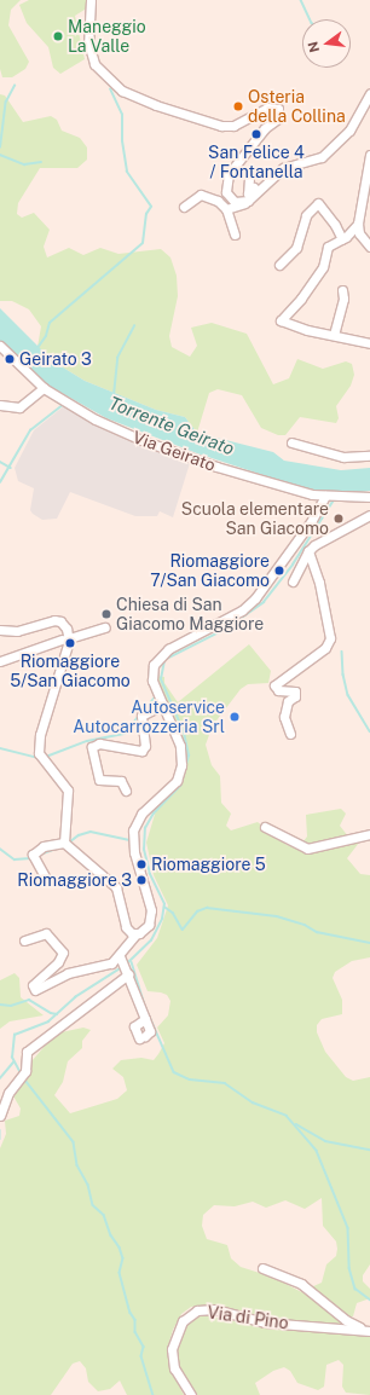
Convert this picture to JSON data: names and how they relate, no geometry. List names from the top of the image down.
{
  "streets": {
    "street": ["Via Geirato", "Via di Pino"]
  },
  "water": ["Torrente Geirato"],
  "places": [
    "Maneggio La Valle",
    "Osteria della Collina",
    "San Felice 4 / Fontanella",
    "Geirato 3",
    "Scuola elementare San Giacomo",
    "Riomaggiore 7/San Giacomo",
    "Chiesa di San Giacomo Maggiore",
    "Riomaggiore 5/San Giacomo",
    "Autoservice Autocarrozzeria Srl",
    "Riomaggiore 5",
    "Riomaggiore 3"
  ],
  "north": "left"
}
